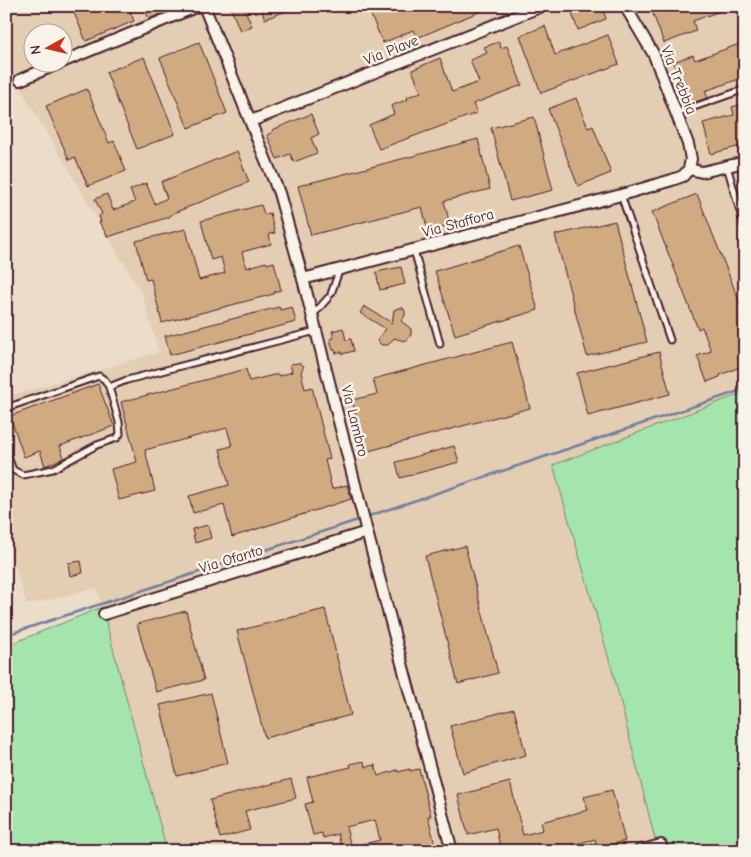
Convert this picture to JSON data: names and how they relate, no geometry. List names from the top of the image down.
{
  "streets": {
    "street": [
      "Via Piave",
      "Via Trebbia",
      "Via Staffora",
      "Via Lambro",
      "Via Ofanto"
    ]
  },
  "crossings": [
    ["Via Piave", "Via Lambro"],
    ["Via Trebbia", "Via Staffora"],
    ["Via Staffora", "Via Lambro"],
    ["Via Lambro", "Via Ofanto"]
  ],
  "north": "left"
}
